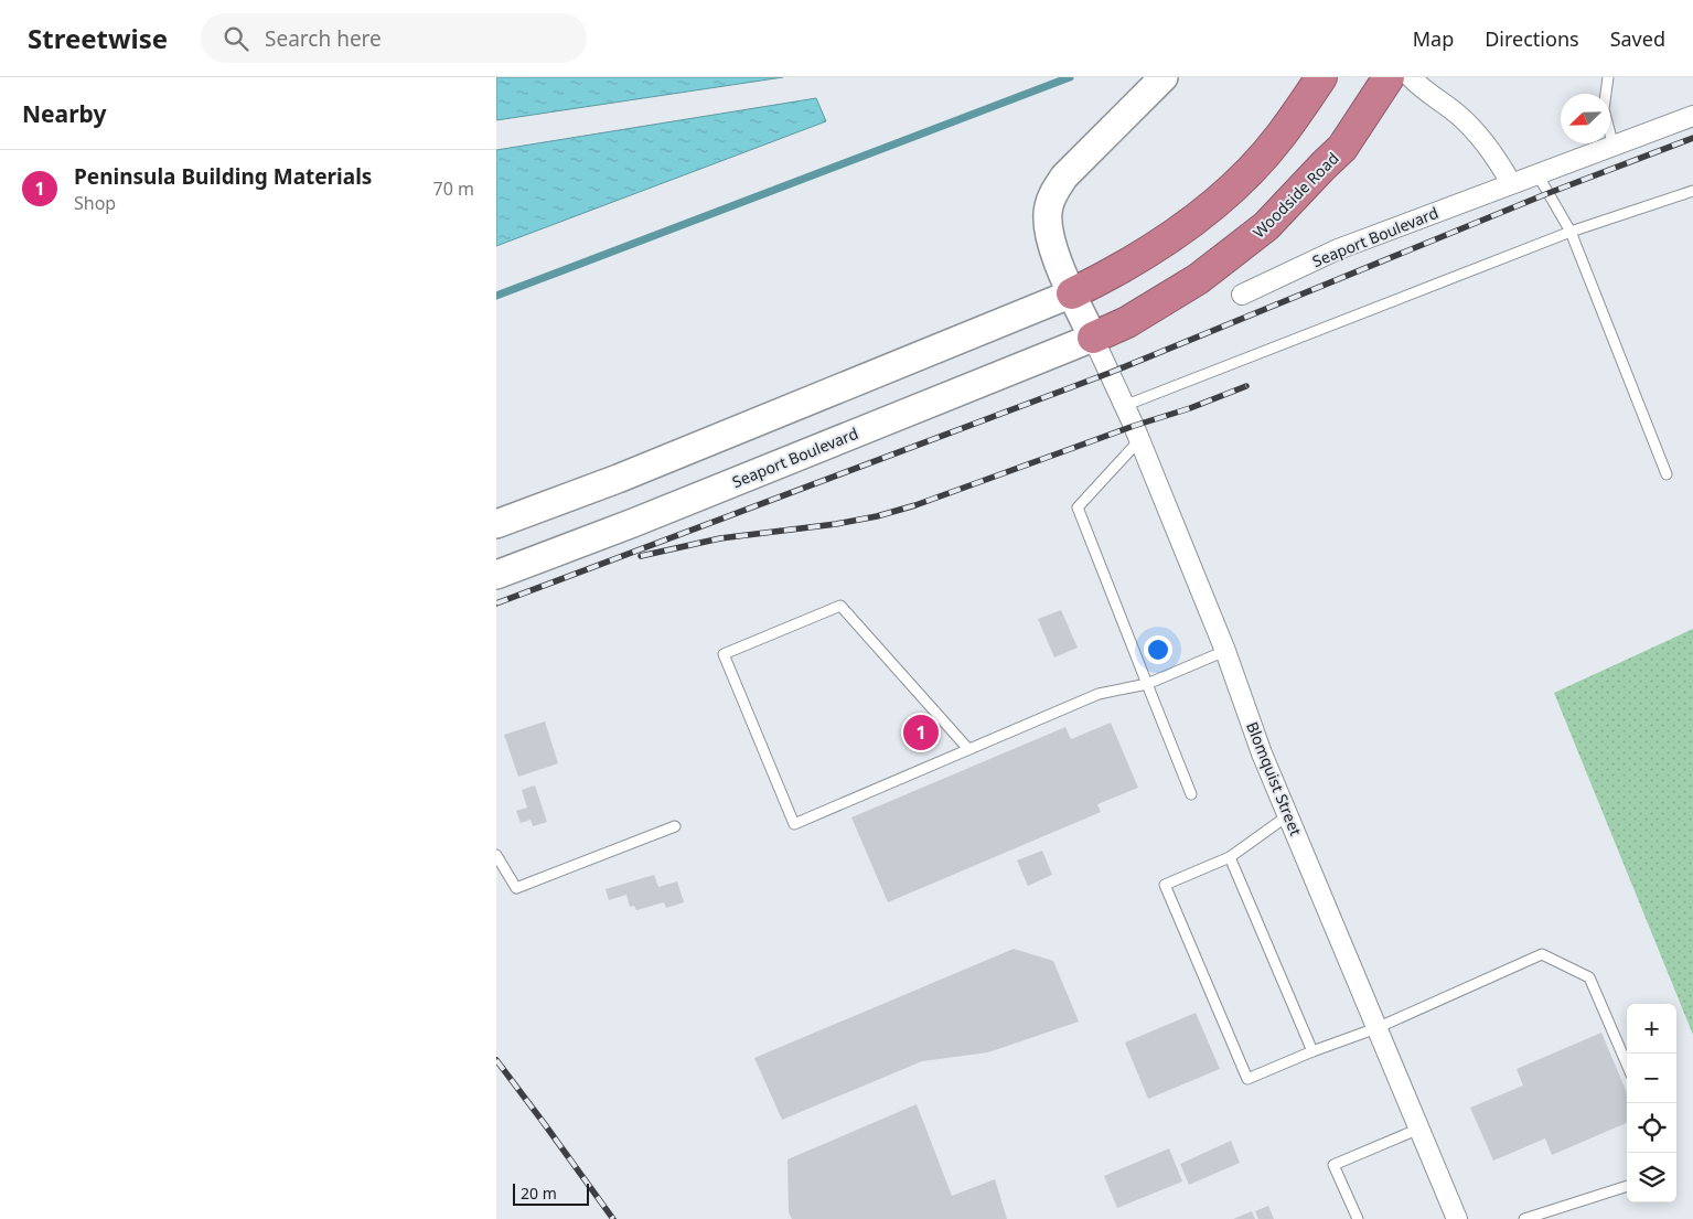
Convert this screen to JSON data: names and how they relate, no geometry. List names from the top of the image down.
{
  "streets": {
    "highway": ["Woodside Road"],
    "main road": ["Seaport Boulevard"],
    "street": ["Blomquist Street"]
  },
  "crossings": [
    ["Woodside Road", "Seaport Boulevard"],
    ["Woodside Road", "Blomquist Street"],
    ["Seaport Boulevard", "Blomquist Street"]
  ],
  "scale_bar": "20 m",
  "north": "bottom left",
  "page": {
    "header": "Streetwise",
    "search": "Search here",
    "nav": ["Map", "Directions", "Saved"],
    "heading": "Nearby",
    "list": [
      {
        "mark": "1",
        "name": "Peninsula Building Materials",
        "note": "Shop",
        "value": "70 m"
      }
    ],
    "pins": "1",
    "map_buttons": ["+", "−"],
    "scale": "20 m"
  }
}
